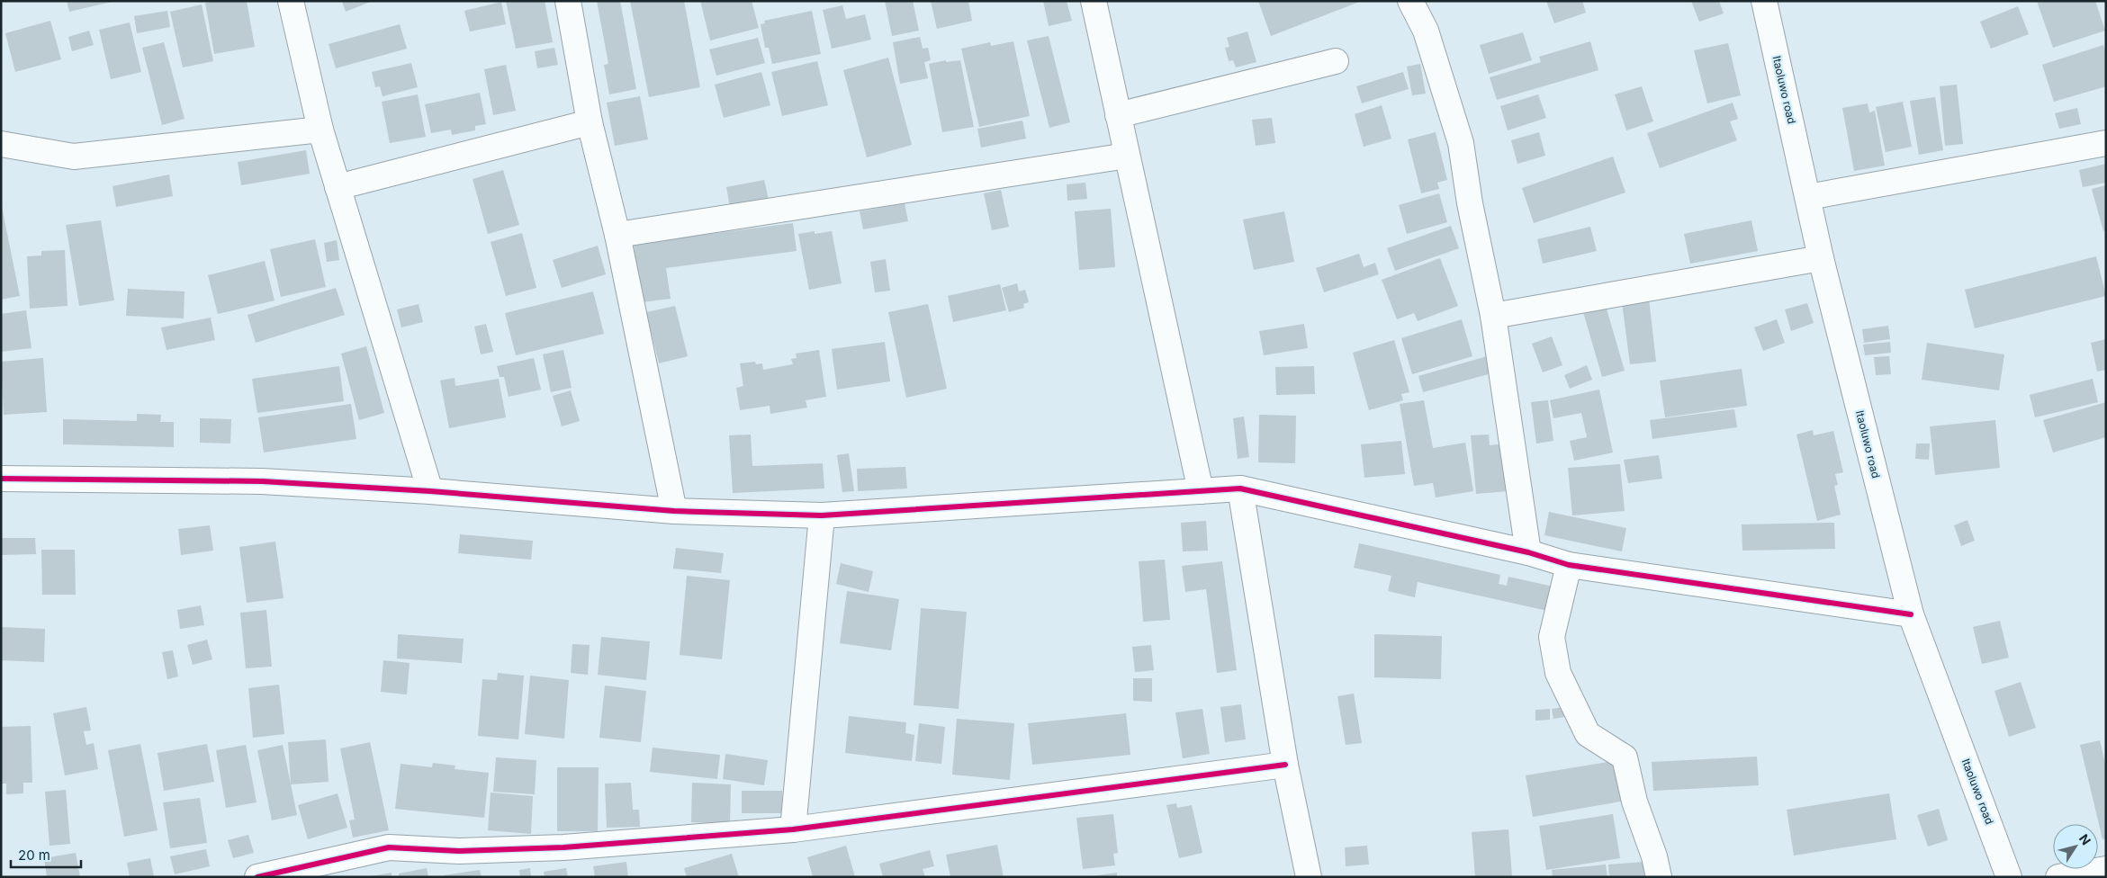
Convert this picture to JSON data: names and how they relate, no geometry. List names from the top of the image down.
{
  "streets": {
    "street": ["Itaoluwo road"]
  },
  "scale_bar": "20 m",
  "north": "top right"
}
